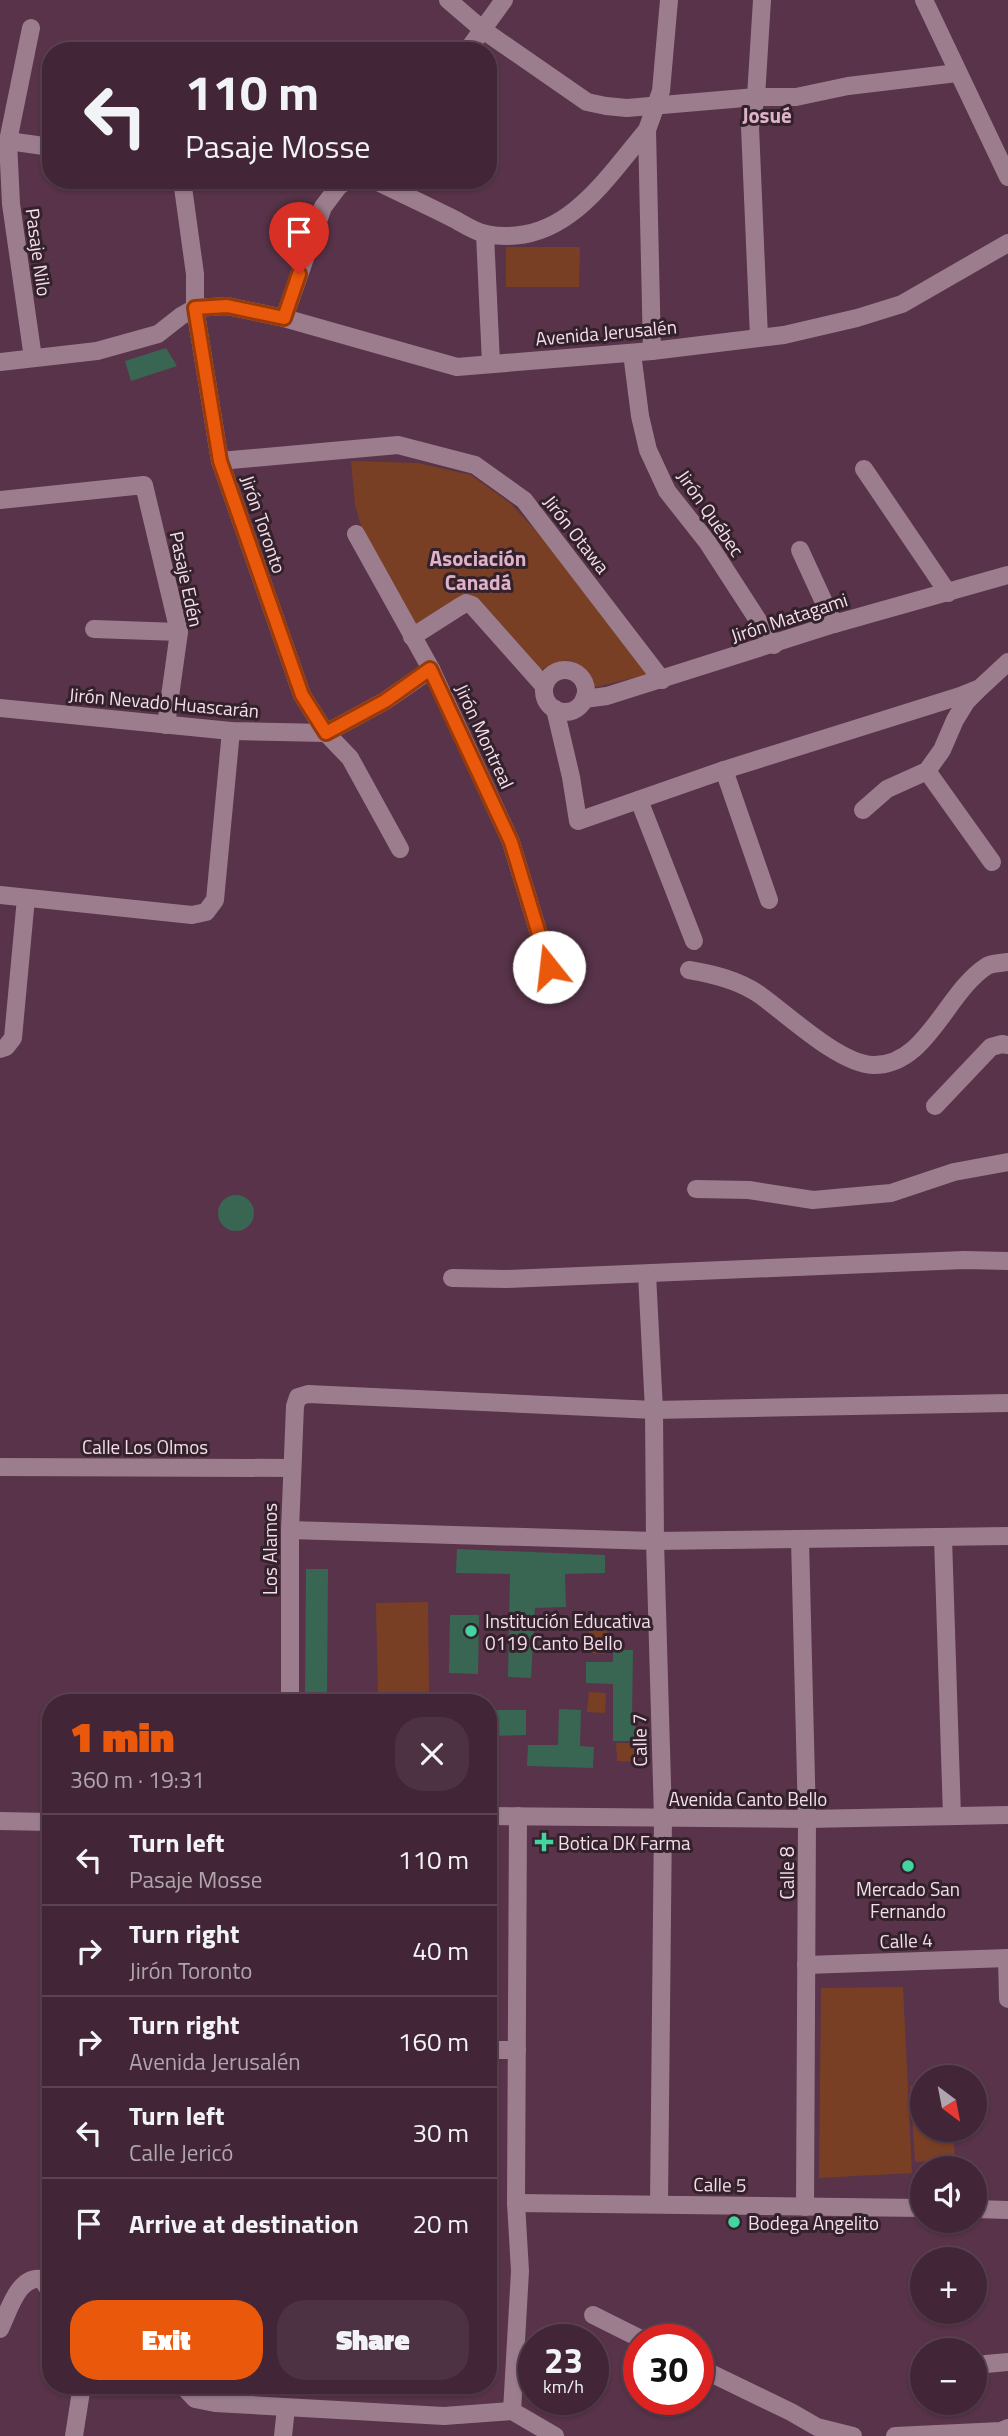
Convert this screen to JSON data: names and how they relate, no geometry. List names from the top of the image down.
{
  "streets": {
    "street": [
      "Pasaje Nilo",
      "Avenida Jerusalén",
      "Jirón Québec",
      "Jirón Toronto",
      "Jirón Otawa",
      "Pasaje Edén",
      "Jirón Matagami",
      "Jirón Nevado Huascarán",
      "Jirón Montreal",
      "Calle Los Olmos",
      "Los Alamos",
      "Calle 7",
      "Avenida Canto Bello",
      "Calle 8",
      "Calle 4",
      "Calle 5"
    ]
  },
  "crossings": [
    ["Avenida Jerusalén", "Jirón Québec"],
    ["Avenida Jerusalén", "Jirón Toronto"],
    ["Jirón Québec", "Jirón Matagami"],
    ["Jirón Toronto", "Jirón Otawa"],
    ["Jirón Toronto", "Jirón Nevado Huascarán"],
    ["Jirón Otawa", "Jirón Matagami"],
    ["Pasaje Edén", "Jirón Nevado Huascarán"],
    ["Calle Los Olmos", "Los Alamos"],
    ["Los Alamos", "Calle 7"],
    ["Calle 7", "Avenida Canto Bello"],
    ["Calle 7", "Calle 5"],
    ["Avenida Canto Bello", "Calle 8"],
    ["Calle 8", "Calle 4"],
    ["Calle 8", "Calle 5"]
  ],
  "districts": ["Josué", "Asociación Canadá"],
  "places": {
    "other": ["Institución Educativa 0119 Canto Bello", "Mercado San Fernando", "Bodega Angelito"],
    "health": ["Botica DK Farma"]
  },
  "north": "bottom right",
  "page": {
    "turn": ["110 m", "Pasaje Mosse"],
    "heading": ["1 min", "360 m · 19:31"],
    "list": [
      {
        "name": "Turn left",
        "note": "Pasaje Mosse",
        "value": "110 m"
      },
      {
        "name": "Turn right",
        "note": "Jirón Toronto",
        "value": "40 m"
      },
      {
        "name": "Turn right",
        "note": "Avenida Jerusalén",
        "value": "160 m"
      },
      {
        "name": "Turn left",
        "note": "Calle Jericó",
        "value": "30 m"
      },
      {
        "name": "Arrive at destination",
        "value": "20 m"
      }
    ],
    "map_buttons": ["+", "−"],
    "buttons": ["Exit", "Share"],
    "speed": "23 km/h",
    "limit": "30"
  }
}
